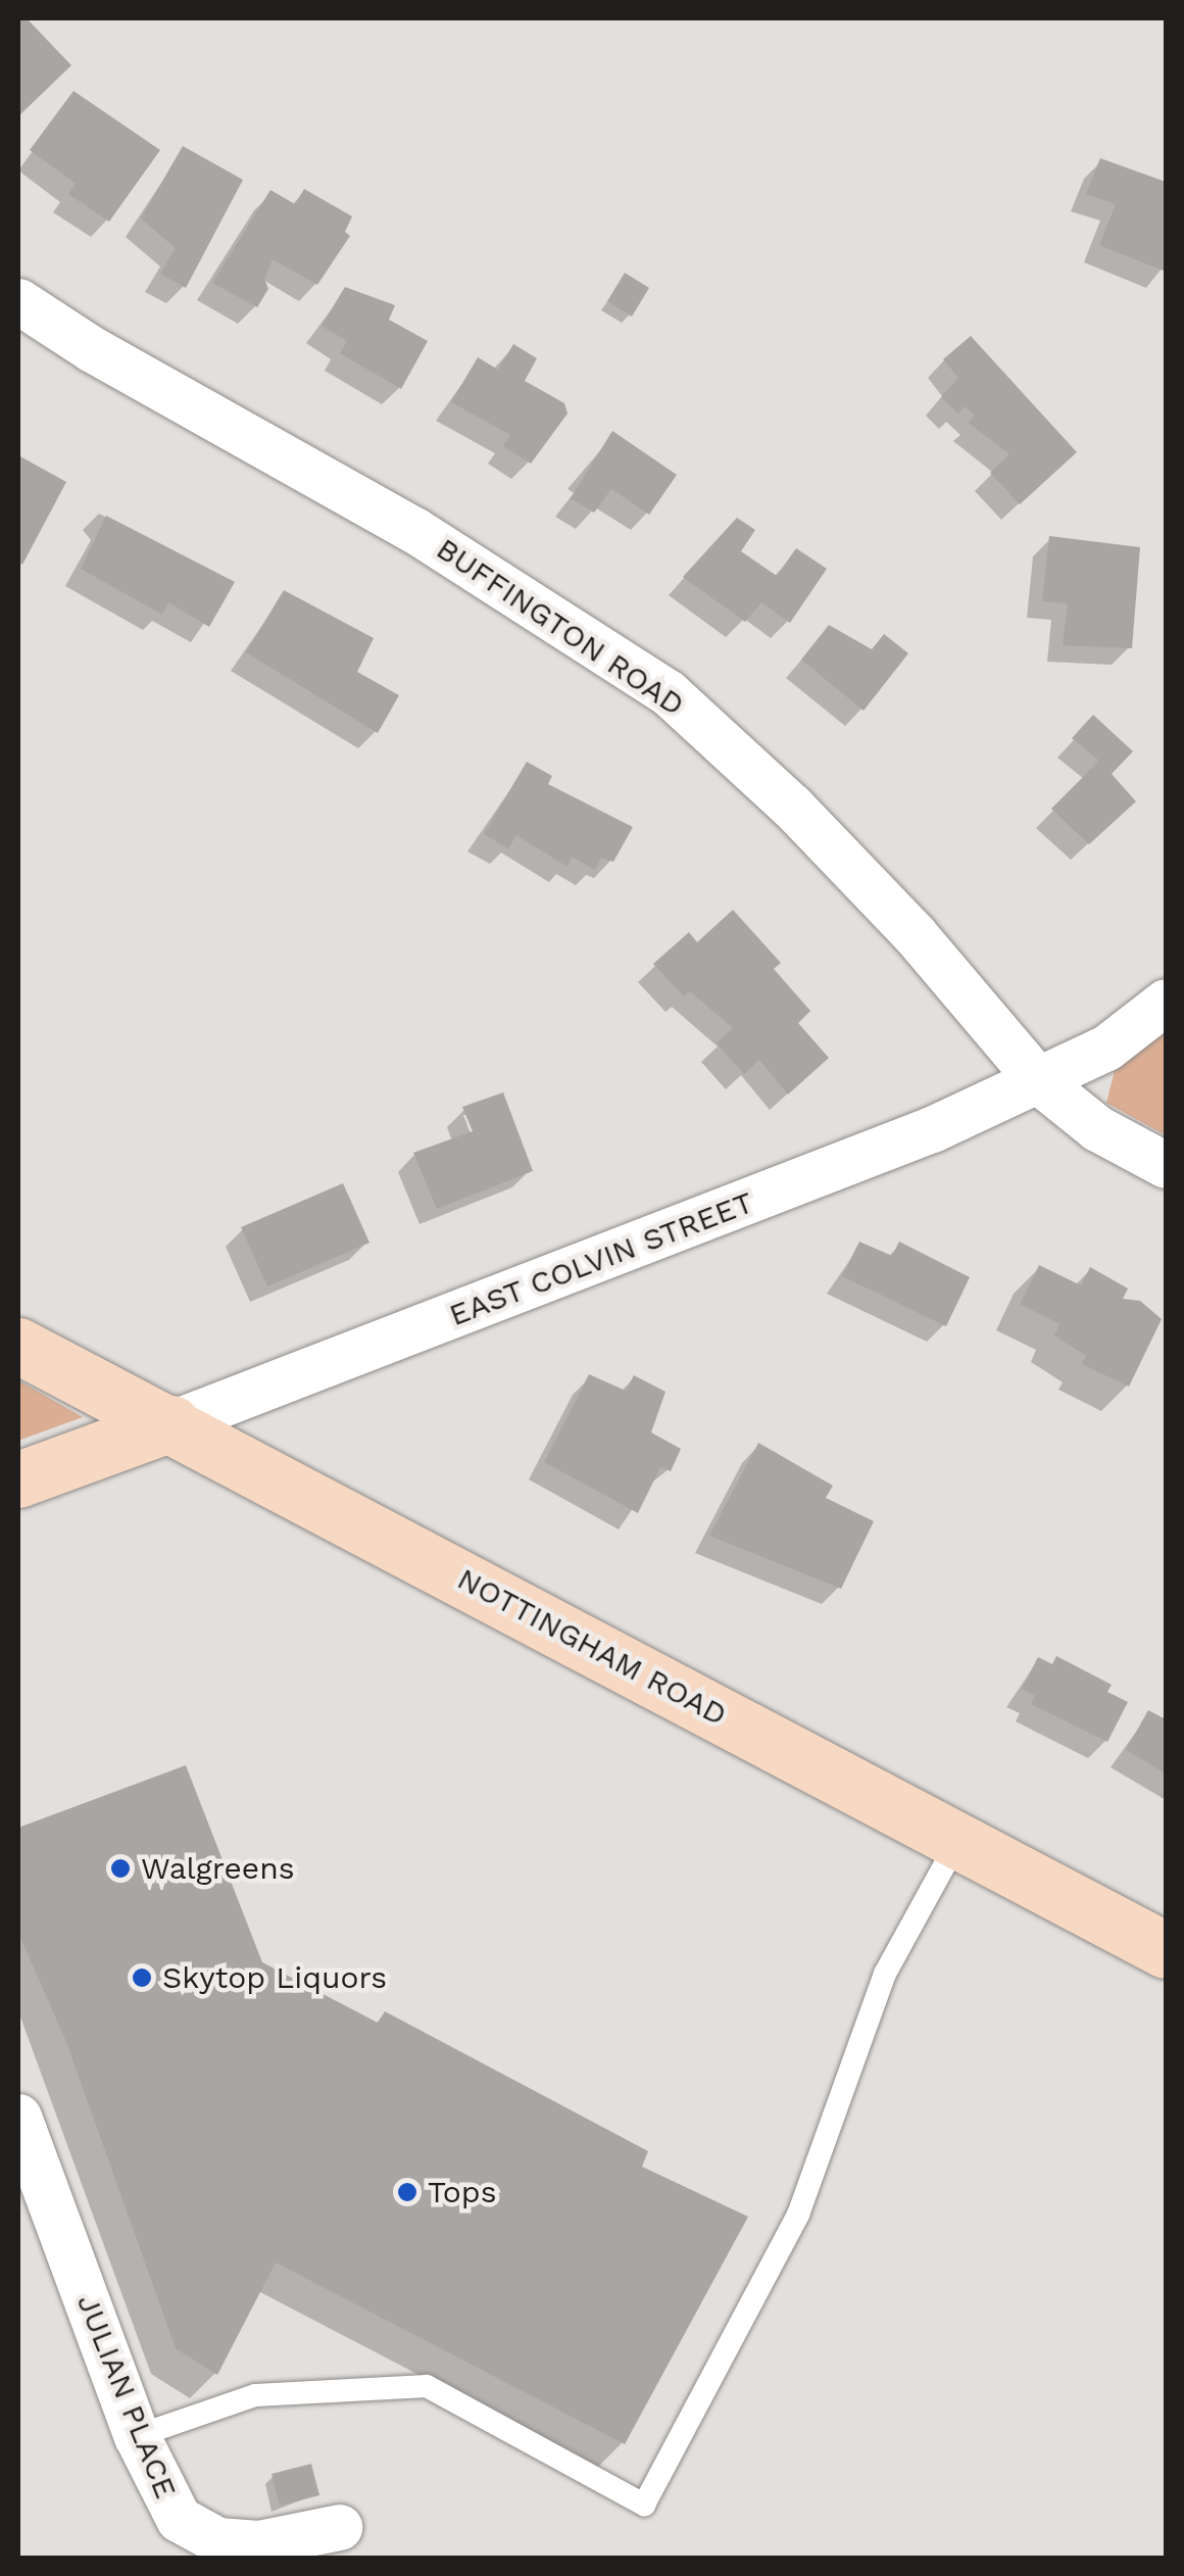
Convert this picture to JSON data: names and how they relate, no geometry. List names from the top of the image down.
{
  "streets": {
    "street": [
      "BUFFINGTON ROAD",
      "EAST COLVIN STREET",
      "NOTTINGHAM ROAD",
      "JULIAN PLACE"
    ]
  },
  "crossings": [
    ["BUFFINGTON ROAD", "EAST COLVIN STREET"],
    ["EAST COLVIN STREET", "NOTTINGHAM ROAD"]
  ],
  "places": ["Walgreens", "Skytop Liquors", "Tops"]
}
